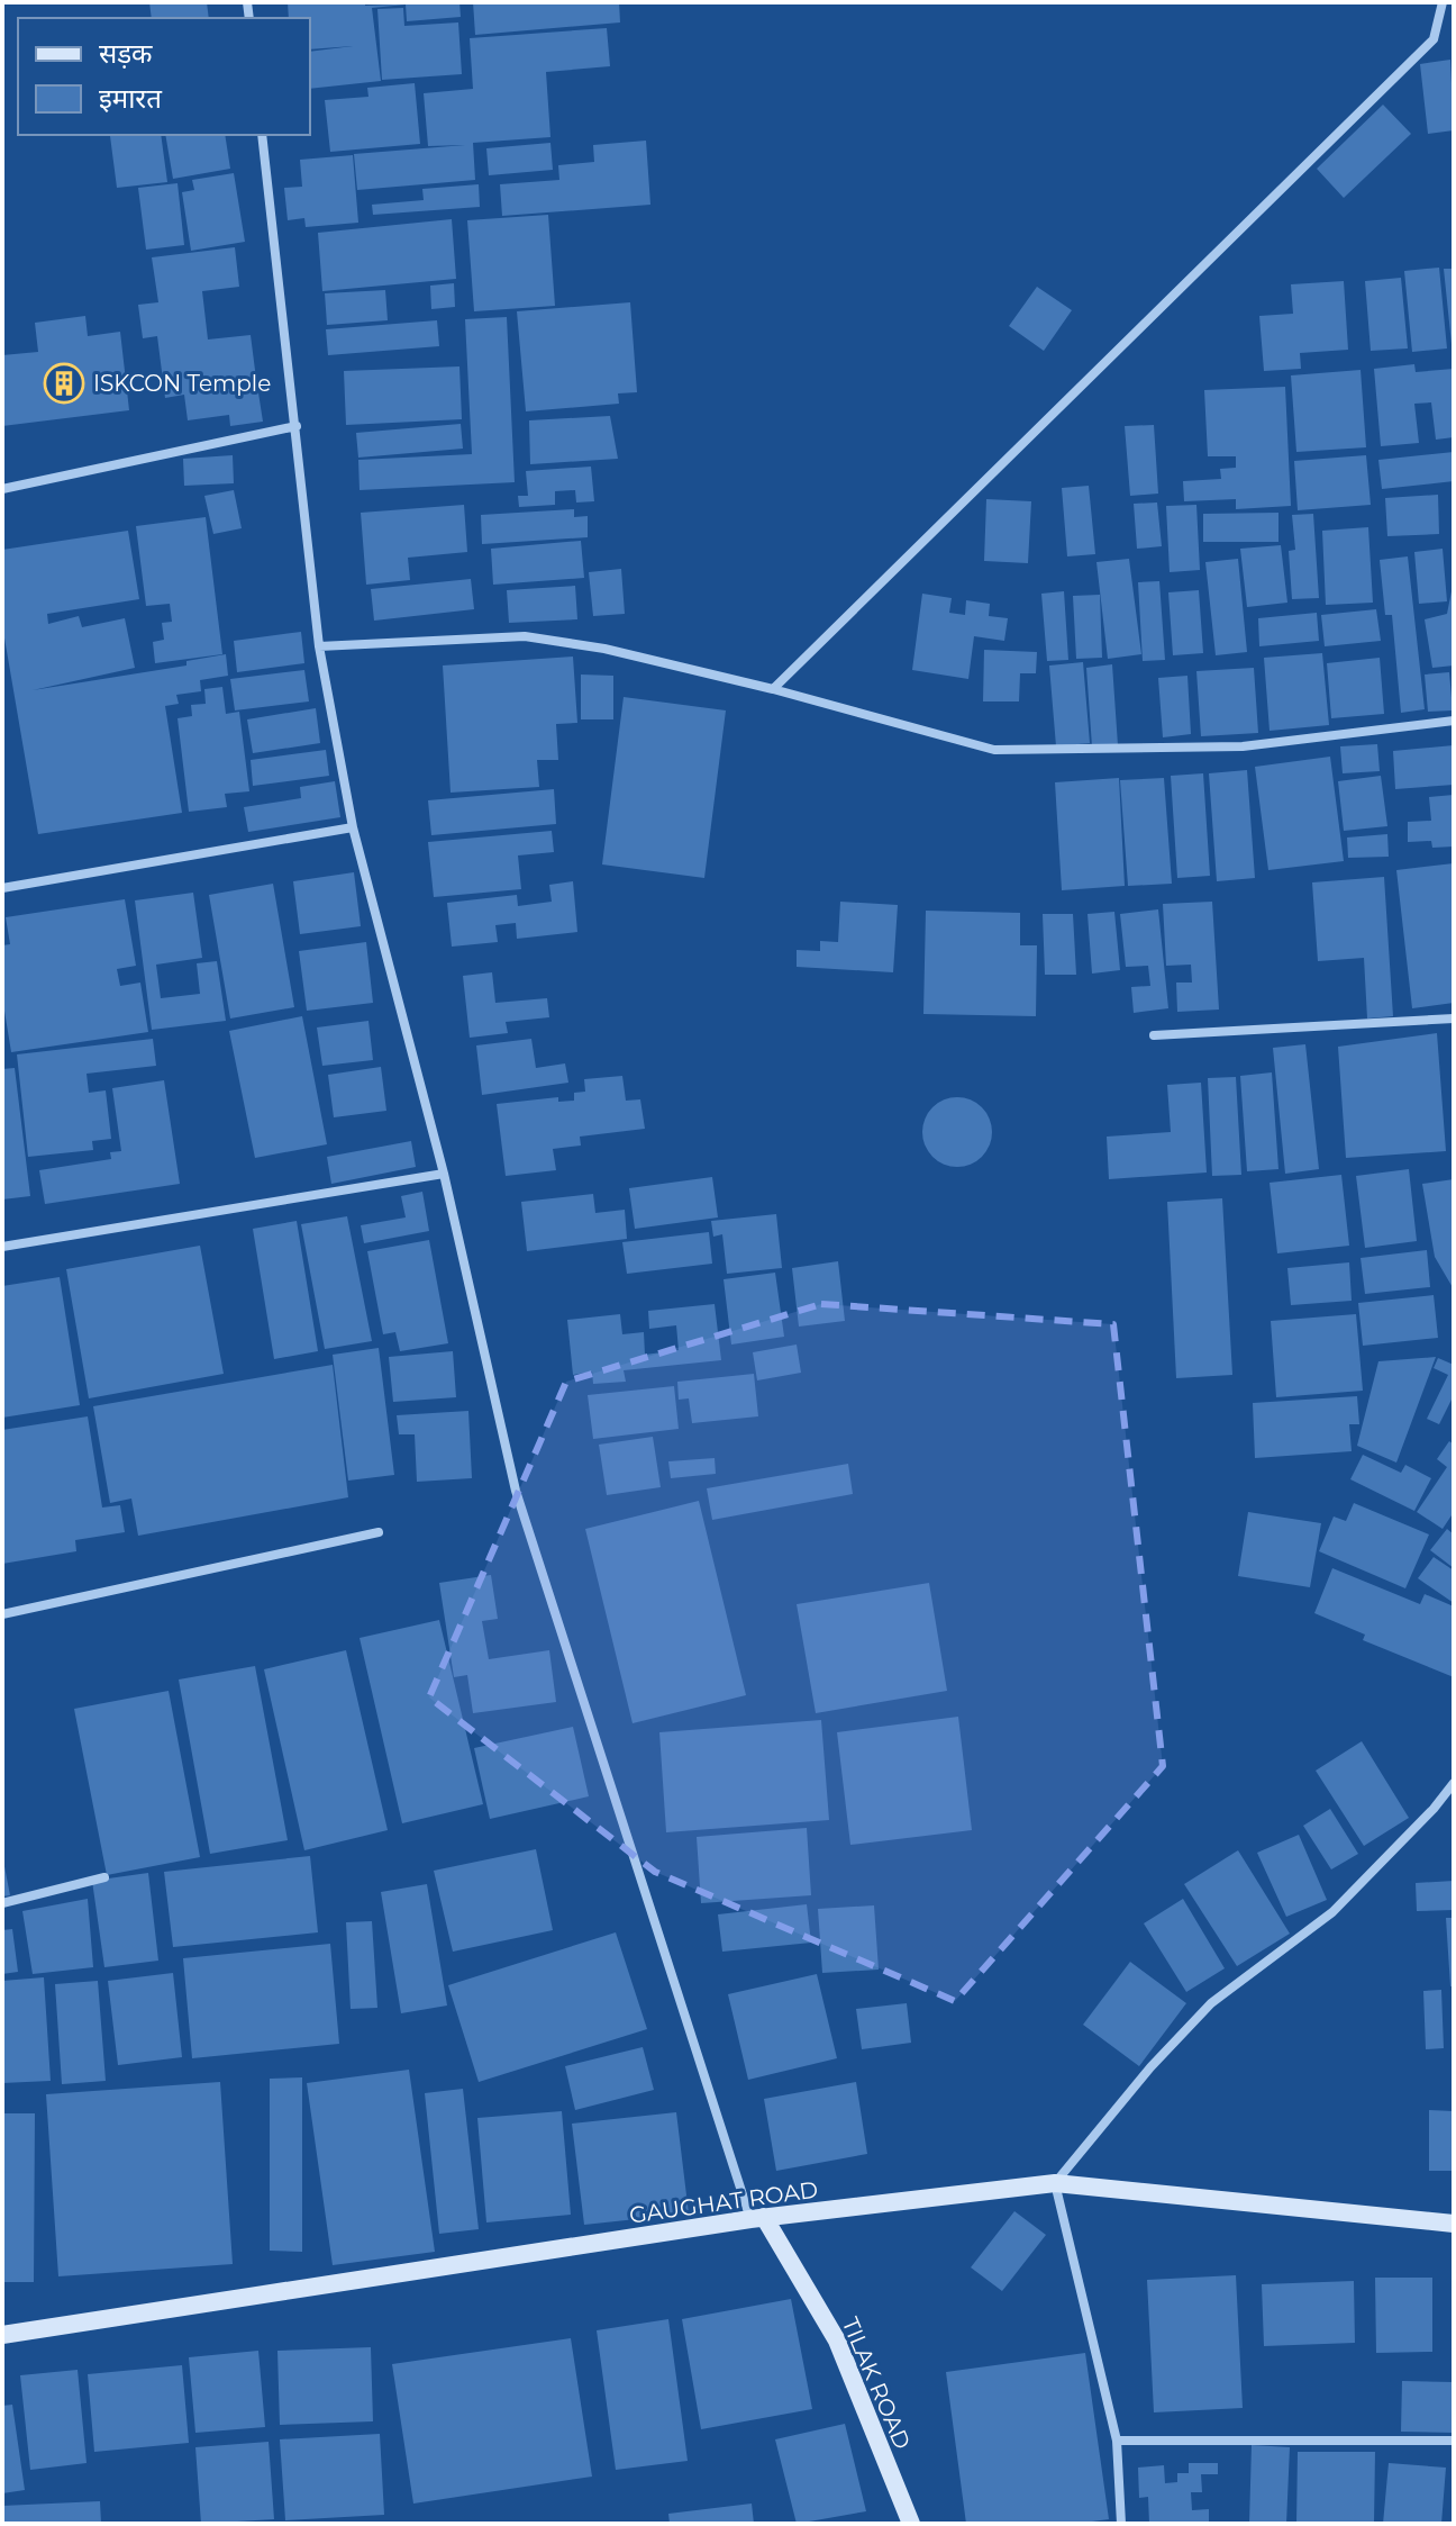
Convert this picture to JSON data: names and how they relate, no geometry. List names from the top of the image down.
{
  "streets": {
    "main road": ["GAUGHAT ROAD", "TILAK ROAD"]
  },
  "crossings": [
    ["GAUGHAT ROAD", "TILAK ROAD"]
  ],
  "places": {
    "building": ["ISKCON Temple"]
  },
  "legend": ["सड़क", "इमारत"]
}
